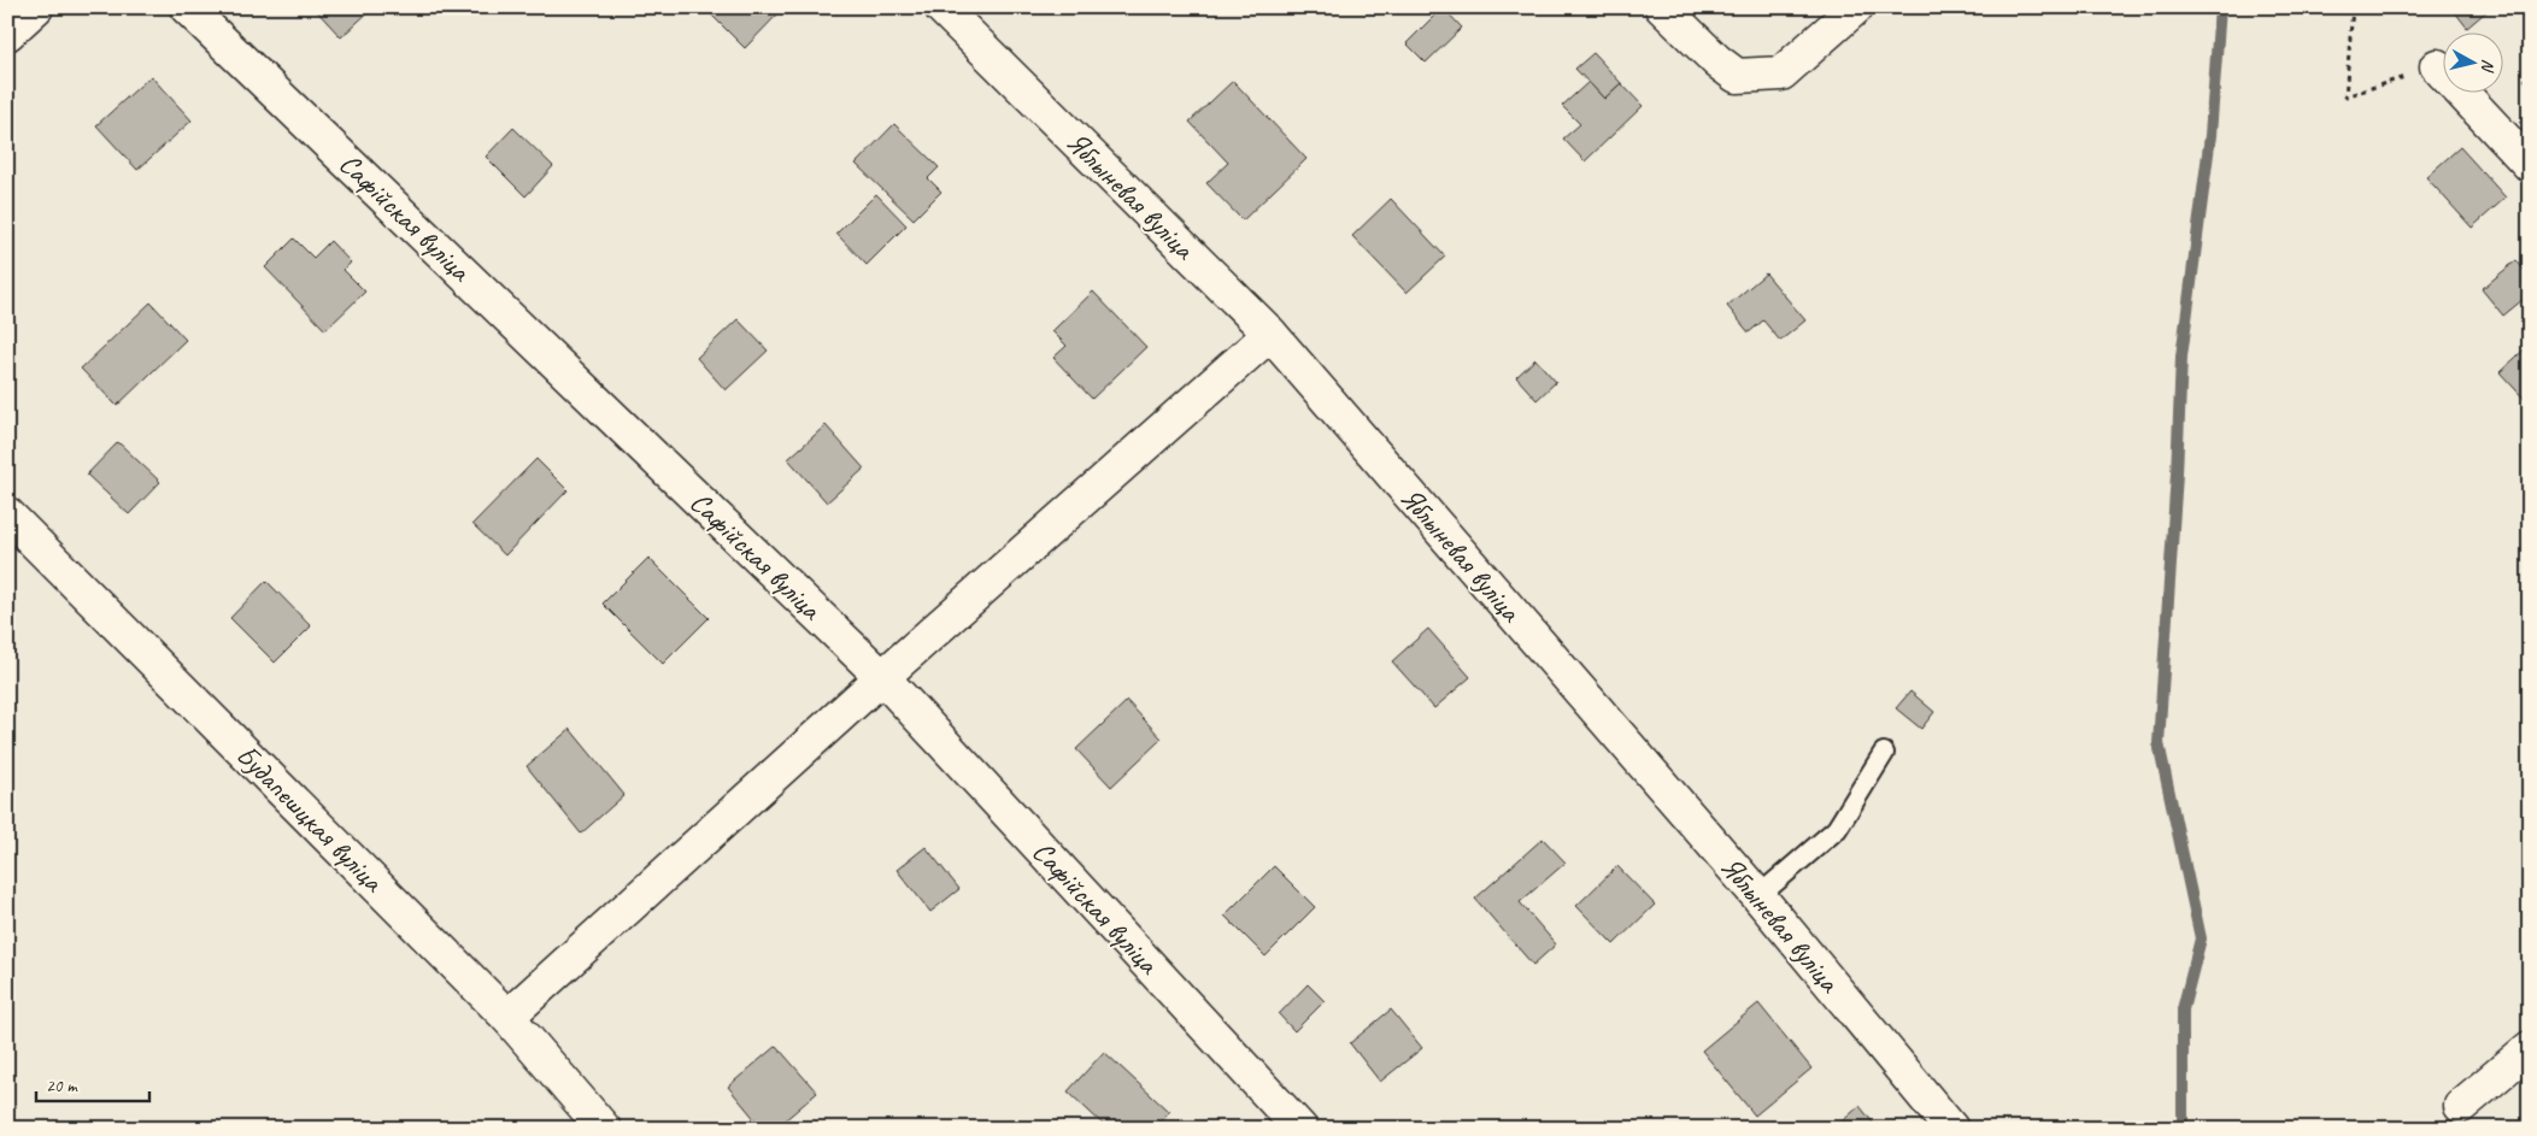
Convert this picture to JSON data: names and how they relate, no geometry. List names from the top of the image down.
{
  "streets": {
    "street": ["Яблыневая вуліца", "Сафійская вуліца", "Будапешцкая вуліца"]
  },
  "scale_bar": "20 m",
  "north": "right"
}
